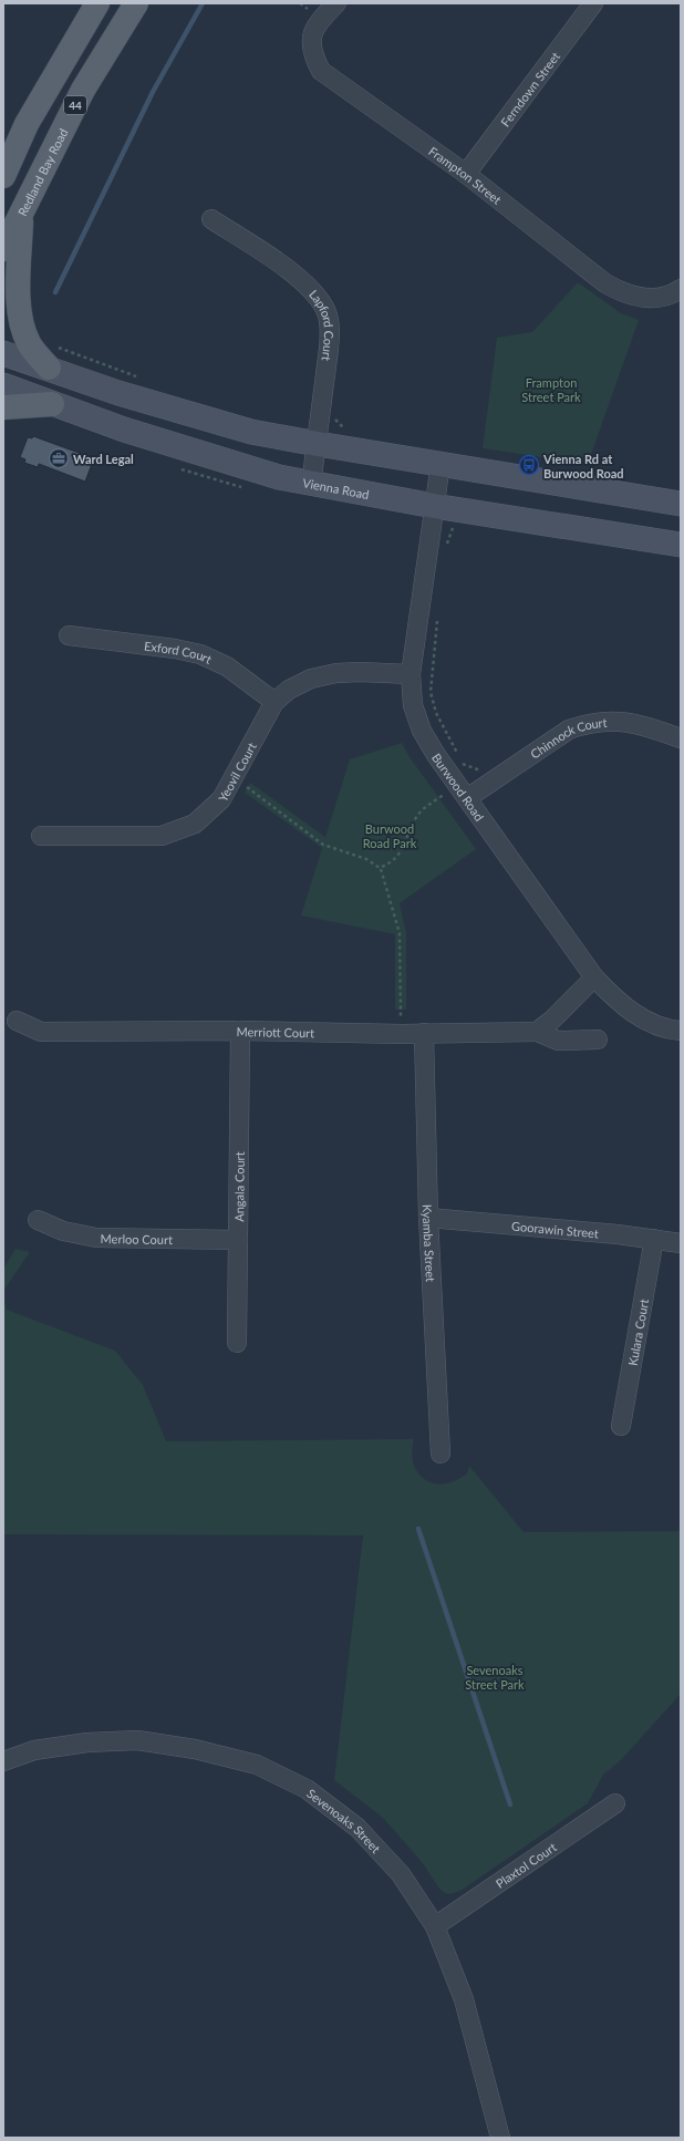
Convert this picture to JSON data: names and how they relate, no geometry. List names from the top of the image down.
{
  "streets": {
    "main road": ["44", "Redland Bay Road", "Vienna Road"],
    "street": [
      "Ferndown Street",
      "Frampton Street",
      "Lapford Court",
      "Exford Court",
      "Chinnock Court",
      "Yeovil Court",
      "Burwood Road",
      "Merriott Court",
      "Angala Court",
      "Goorawin Street",
      "Merloo Court",
      "Kyamba Street",
      "Kulara Court",
      "Sevenoaks Street",
      "Plaxtol Court"
    ]
  },
  "crossings": [
    ["Ferndown Street", "Frampton Street"],
    ["Lapford Court", "Vienna Road"],
    ["Vienna Road", "Burwood Road"],
    ["Exford Court", "Yeovil Court"],
    ["Chinnock Court", "Burwood Road"],
    ["Yeovil Court", "Burwood Road"],
    ["Merriott Court", "Angala Court"],
    ["Merriott Court", "Kyamba Street"],
    ["Angala Court", "Merloo Court"],
    ["Goorawin Street", "Kyamba Street"],
    ["Goorawin Street", "Kulara Court"],
    ["Sevenoaks Street", "Plaxtol Court"]
  ],
  "parks": ["Frampton Street Park", "Burwood Road Park", "Sevenoaks Street Park"],
  "places": {
    "office": ["Ward Legal"],
    "bus stop": ["Vienna Rd at Burwood Road"]
  }
}
